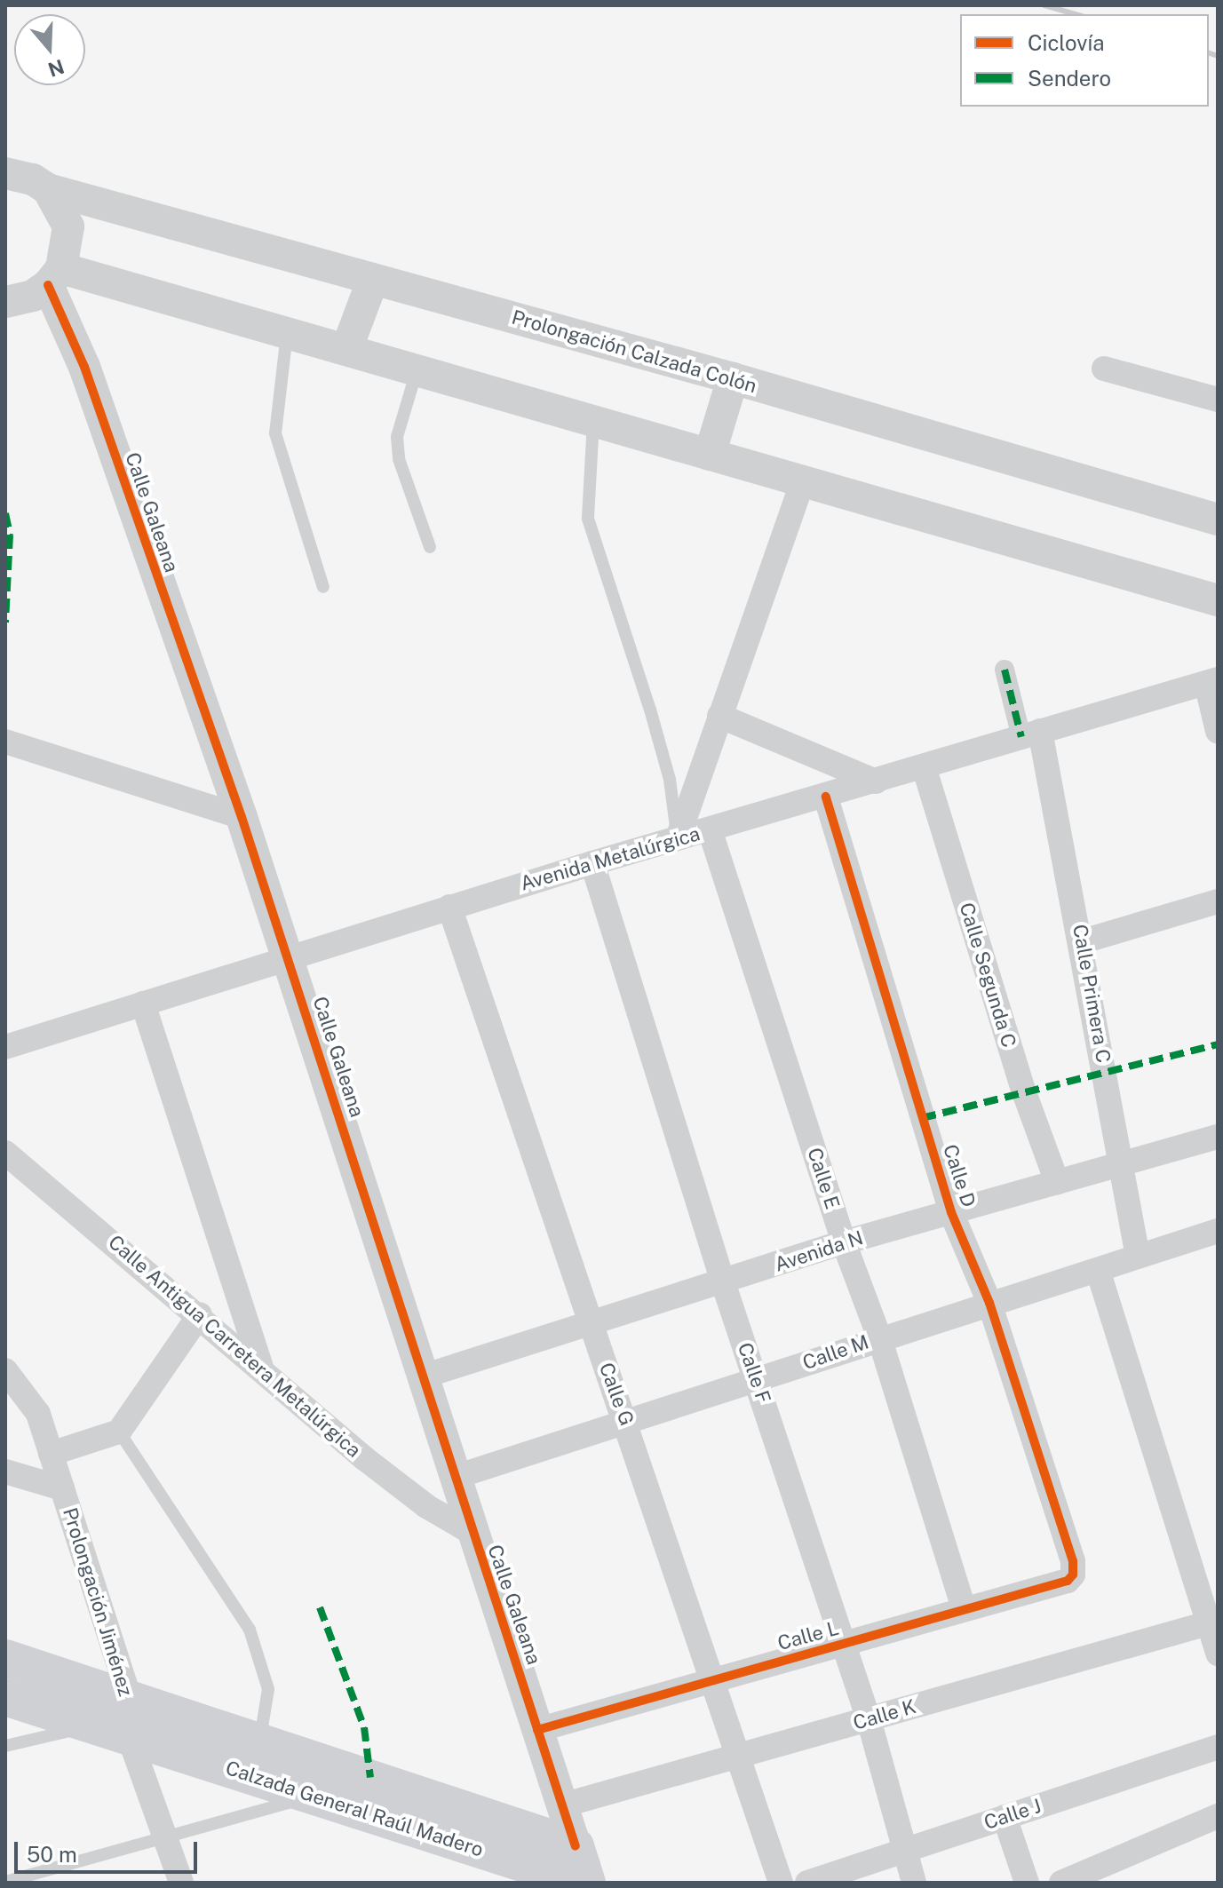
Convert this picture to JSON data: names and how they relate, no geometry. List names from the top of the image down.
{
  "streets": {
    "main road": ["Calzada General Raúl Madero"],
    "street": [
      "Prolongación Calzada Colón",
      "Calle Galeana",
      "Avenida Metalúrgica",
      "Calle Segunda C",
      "Calle Primera C",
      "Calle D",
      "Calle E",
      "Avenida N",
      "Calle Antigua Carretera Metalúrgica",
      "Calle M",
      "Calle F",
      "Calle G",
      "Prolongación Jiménez",
      "Calle L",
      "Calle K",
      "Calle J"
    ]
  },
  "crossings": [
    ["Calle Galeana", "Avenida Metalúrgica"],
    ["Calle Galeana", "Avenida N"],
    ["Calle Galeana", "Calle Antigua Carretera Metalúrgica"],
    ["Calle Galeana", "Calle M"],
    ["Calle Galeana", "Calle L"],
    ["Calle Galeana", "Calle K"],
    ["Calle Galeana", "Calzada General Raúl Madero"],
    ["Avenida Metalúrgica", "Calle Segunda C"],
    ["Avenida Metalúrgica", "Calle Primera C"],
    ["Avenida Metalúrgica", "Calle D"],
    ["Avenida Metalúrgica", "Calle E"],
    ["Avenida Metalúrgica", "Calle F"],
    ["Avenida Metalúrgica", "Calle G"],
    ["Calle Segunda C", "Avenida N"],
    ["Calle Primera C", "Avenida N"],
    ["Calle Primera C", "Calle M"],
    ["Calle D", "Avenida N"],
    ["Calle D", "Calle M"],
    ["Calle D", "Calle L"],
    ["Calle E", "Avenida N"],
    ["Calle E", "Calle M"],
    ["Calle E", "Calle L"],
    ["Avenida N", "Calle F"],
    ["Avenida N", "Calle G"],
    ["Calle M", "Calle F"],
    ["Calle M", "Calle G"],
    ["Calle F", "Calle L"],
    ["Calle F", "Calle K"],
    ["Calle F", "Calle J"],
    ["Calle G", "Calle L"],
    ["Calle G", "Calle K"],
    ["Prolongación Jiménez", "Calzada General Raúl Madero"]
  ],
  "legend": ["Ciclovía", "Sendero"],
  "scale_bar": "50 m",
  "north": "bottom"
}
